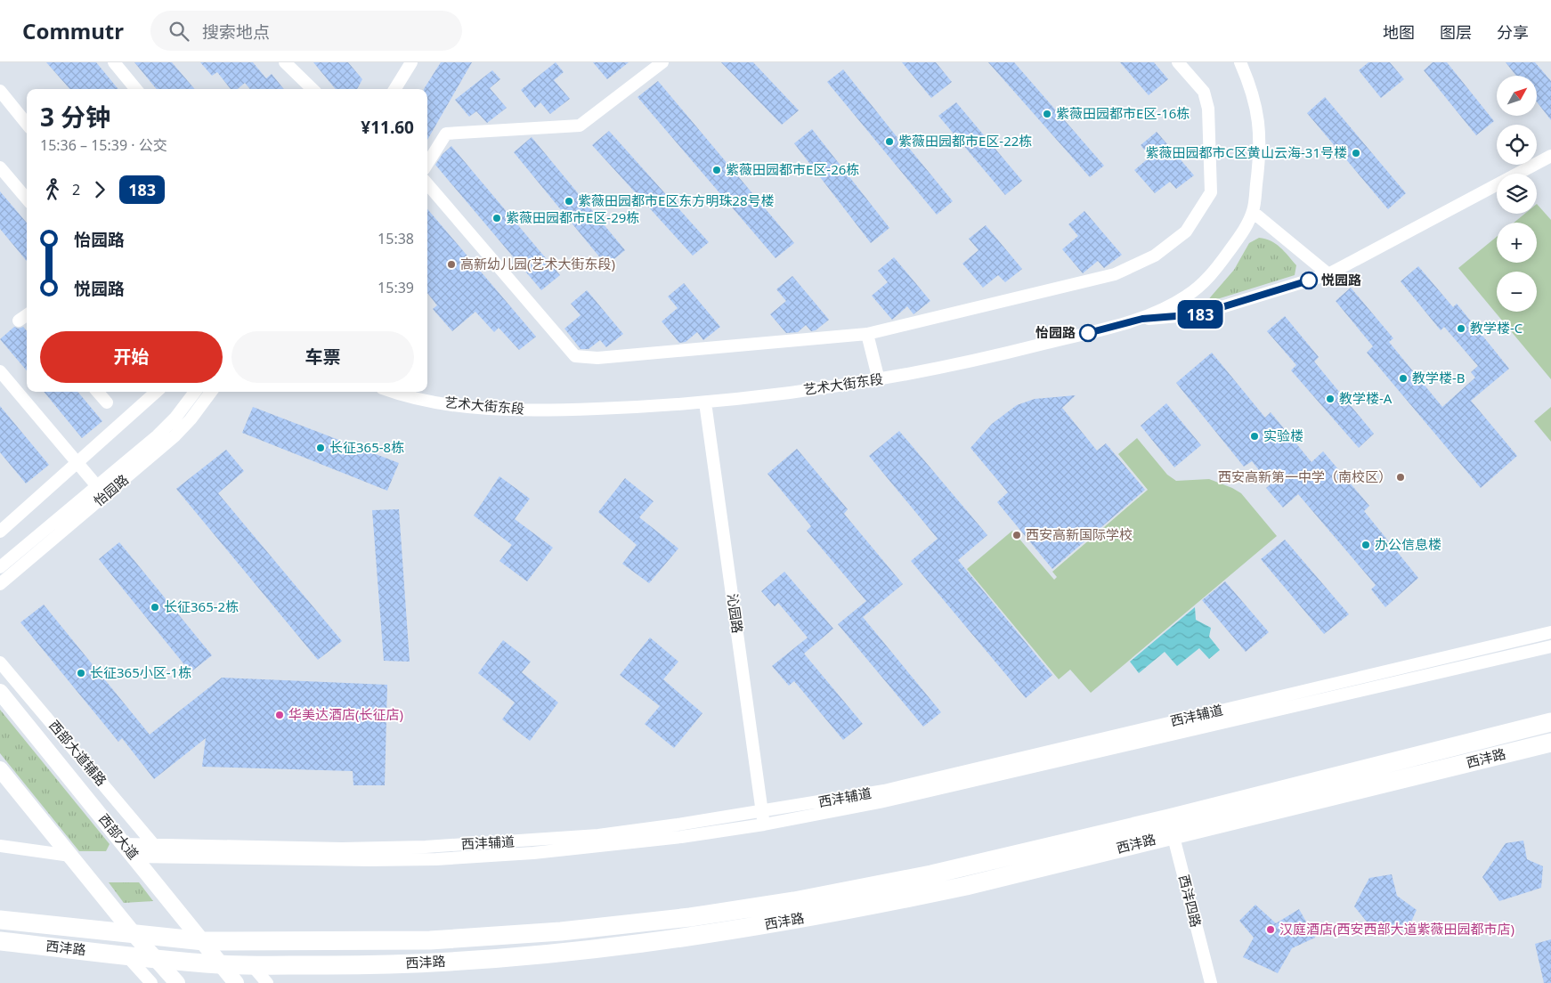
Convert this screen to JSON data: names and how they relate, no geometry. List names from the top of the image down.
{
  "streets": {
    "highway": ["西沣路"],
    "main road": ["西部大道"],
    "street": [
      "艺术大街东段",
      "怡园路",
      "沁园路",
      "西沣辅道",
      "西部大道辅路",
      "西沣四路"
    ]
  },
  "crossings": [
    ["艺术大街东段", "沁园路"],
    ["沁园路", "西沣辅道"],
    ["西沣辅道", "西部大道辅路"],
    ["西沣辅道", "西部大道"],
    ["西沣路", "西部大道"],
    ["西沣路", "西沣四路"]
  ],
  "places": [
    "紫薇田园都市E区-16栋",
    "紫薇田园都市E区-22栋",
    "紫薇田园都市C区黄山云海-31号楼",
    "紫薇田园都市E区-26栋",
    "紫薇田园都市E区东方明珠28号楼",
    "紫薇田园都市E区-29栋",
    "高新幼儿园(艺术大街东段)",
    "悦园路",
    "教学楼-C",
    "怡园路",
    "教学楼-B",
    "教学楼-A",
    "实验楼",
    "长征365-8栋",
    "西安高新第一中学（南校区）",
    "西安高新国际学校",
    "办公信息楼",
    "长征365-2栋",
    "长征365小区-1栋",
    "华美达酒店(长征店)",
    "汉庭酒店(西安西部大道紫薇田园都市店)"
  ],
  "lines": ["bus line 183"],
  "north": "top right",
  "page": {
    "header": "Commutr",
    "search": "搜索地点",
    "nav": ["地图", "图层", "分享"],
    "on_map": "183",
    "map_buttons": ["+", "−"],
    "heading": ["3 分钟", "15:36 – 15:39 · 公交", "¥11.60"],
    "legs": ["2", "183"],
    "list": [
      {
        "name": "怡园路",
        "value": "15:38"
      },
      {
        "name": "悦园路",
        "value": "15:39"
      }
    ],
    "buttons": ["开始", "车票"]
  }
}
